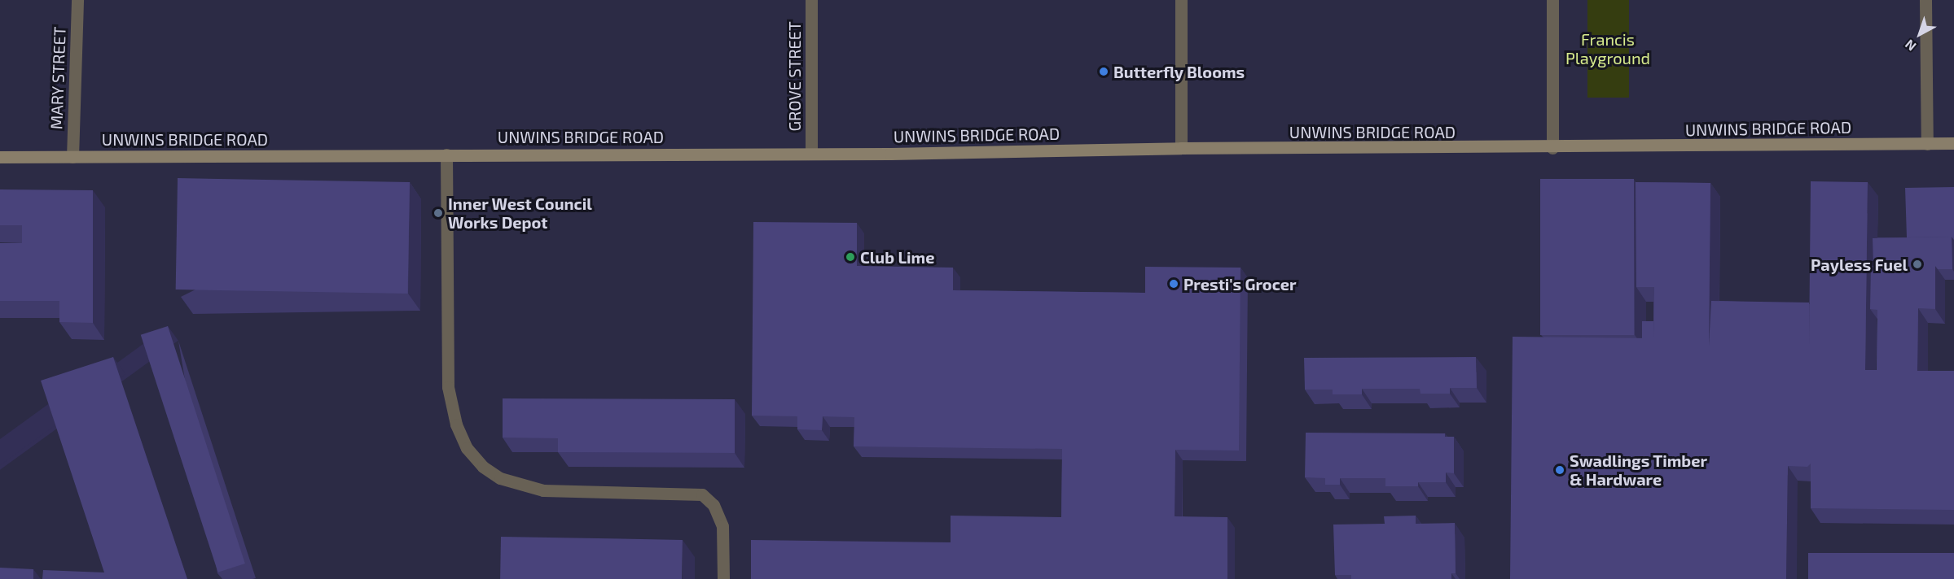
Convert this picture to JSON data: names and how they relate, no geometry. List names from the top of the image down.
{
  "streets": {
    "main road": ["UNWINS BRIDGE ROAD"],
    "street": ["GROVE STREET", "MARY STREET"]
  },
  "crossings": [
    ["GROVE STREET", "UNWINS BRIDGE ROAD"],
    ["MARY STREET", "UNWINS BRIDGE ROAD"]
  ],
  "parks": ["Francis Playground"],
  "places": [
    "Butterfly Blooms",
    "Inner West Council Works Depot",
    "Club Lime",
    "Payless Fuel",
    "Presti's Grocer",
    "Swadlings Timber & Hardware"
  ],
  "north": "bottom left"
}
